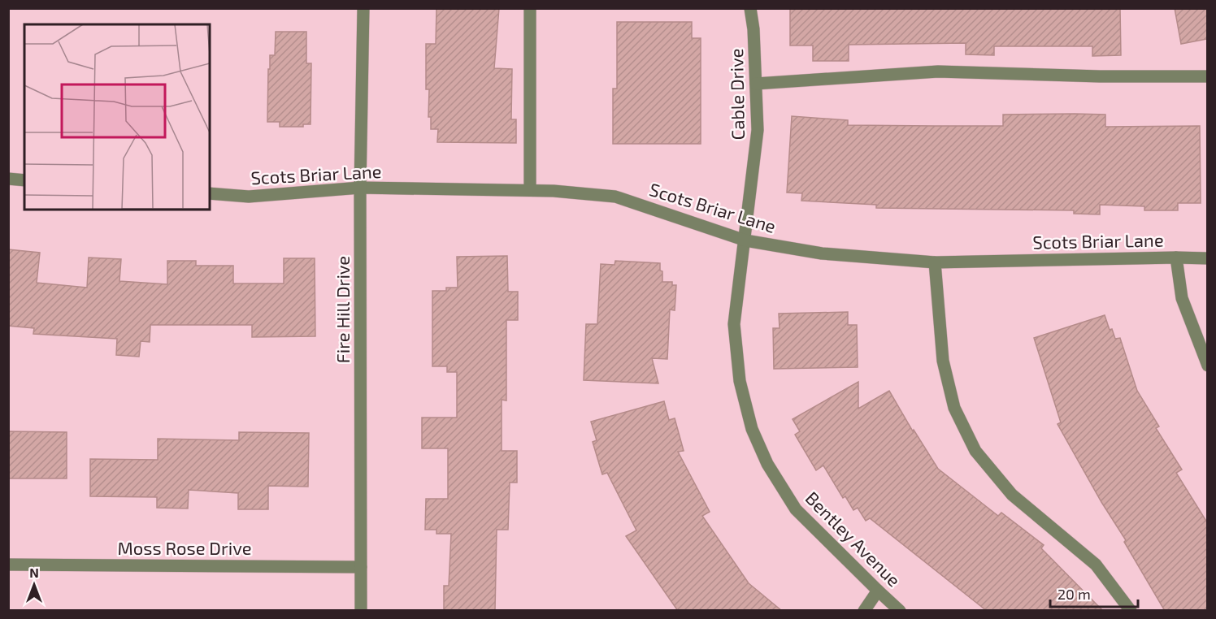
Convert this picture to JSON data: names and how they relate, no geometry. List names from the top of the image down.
{
  "streets": {
    "street": [
      "Cable Drive",
      "Scots Briar Lane",
      "Fire Hill Drive",
      "Bentley Avenue",
      "Moss Rose Drive"
    ]
  },
  "crossings": [
    ["Cable Drive", "Bentley Avenue"],
    ["Scots Briar Lane", "Fire Hill Drive"],
    ["Scots Briar Lane", "Bentley Avenue"],
    ["Fire Hill Drive", "Moss Rose Drive"]
  ],
  "scale_bar": "20 m",
  "north": "top"
}
